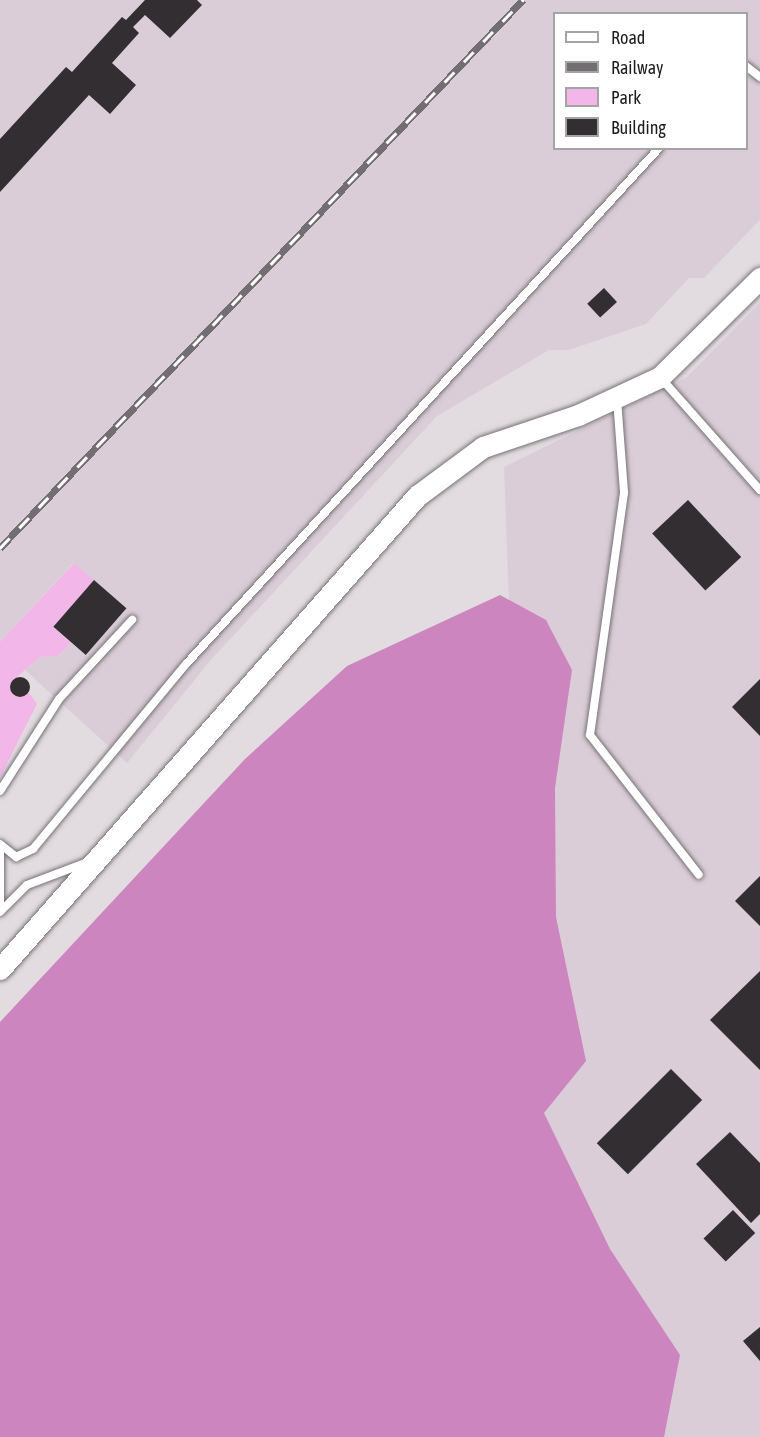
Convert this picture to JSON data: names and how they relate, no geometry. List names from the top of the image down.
{
  "legend": [
    "Road",
    "Railway",
    "Park",
    "Building"
  ]
}
